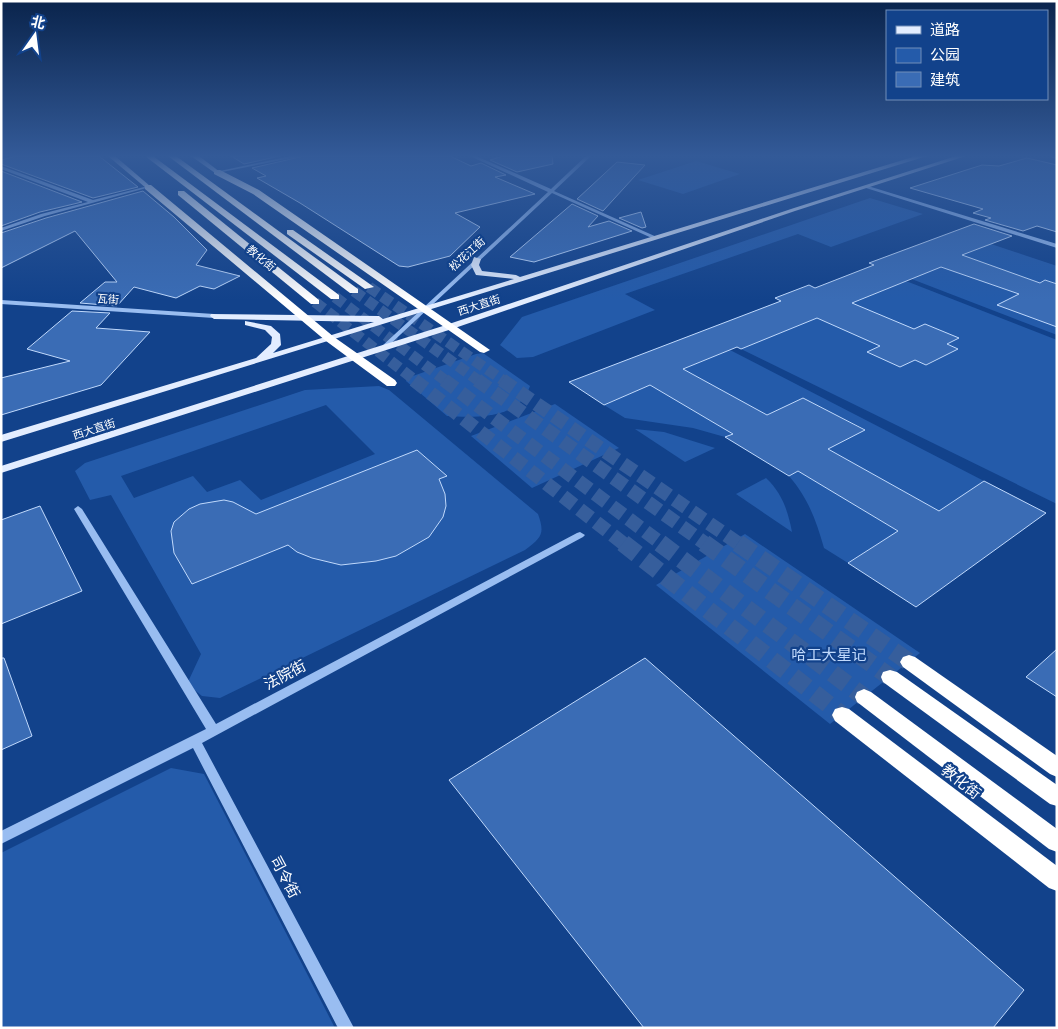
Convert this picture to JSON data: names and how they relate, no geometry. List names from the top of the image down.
{
  "streets": {
    "highway": ["教化街"],
    "main road": ["西大直街"],
    "street": [
      "松花江街",
      "瓦街",
      "法院街",
      "司令街"
    ]
  },
  "crossings": [
    ["松花江街", "西大直街"],
    ["教化街", "西大直街"],
    ["法院街", "司令街"]
  ],
  "parks": ["哈工大星记"],
  "legend": ["道路", "公园", "建筑"],
  "north": "top"
}
